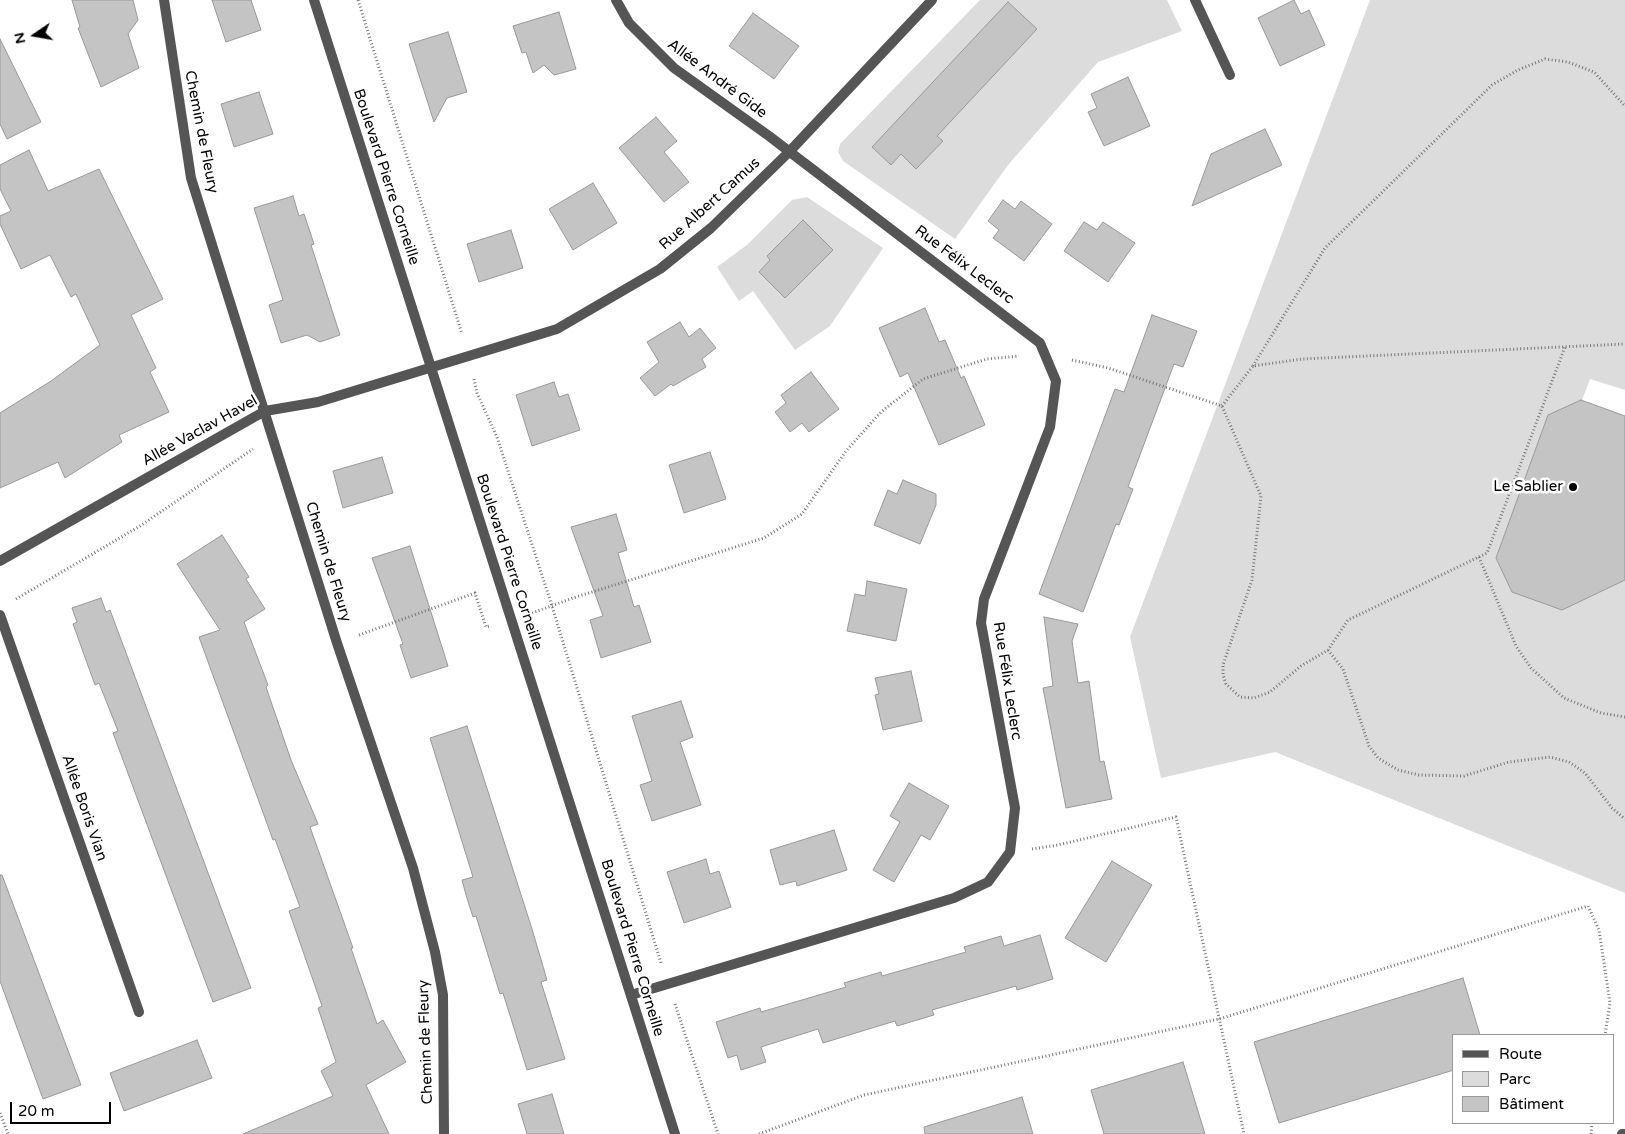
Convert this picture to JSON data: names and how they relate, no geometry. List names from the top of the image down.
{
  "streets": {
    "street": [
      "Allée André Gide",
      "Chemin de Fleury",
      "Boulevard Pierre Corneille",
      "Rue Albert Camus",
      "Rue Félix Leclerc",
      "Allée Vaclav Havel",
      "Allée Boris Vian"
    ]
  },
  "crossings": [
    ["Allée André Gide", "Rue Albert Camus"],
    ["Allée André Gide", "Rue Félix Leclerc"],
    ["Chemin de Fleury", "Allée Vaclav Havel"],
    ["Boulevard Pierre Corneille", "Rue Albert Camus"],
    ["Boulevard Pierre Corneille", "Rue Félix Leclerc"],
    ["Boulevard Pierre Corneille", "Allée Vaclav Havel"],
    ["Rue Albert Camus", "Rue Félix Leclerc"],
    ["Rue Albert Camus", "Allée Vaclav Havel"]
  ],
  "places": ["Le Sablier"],
  "legend": ["Route", "Parc", "Bâtiment"],
  "scale_bar": "20 m",
  "north": "left"
}
